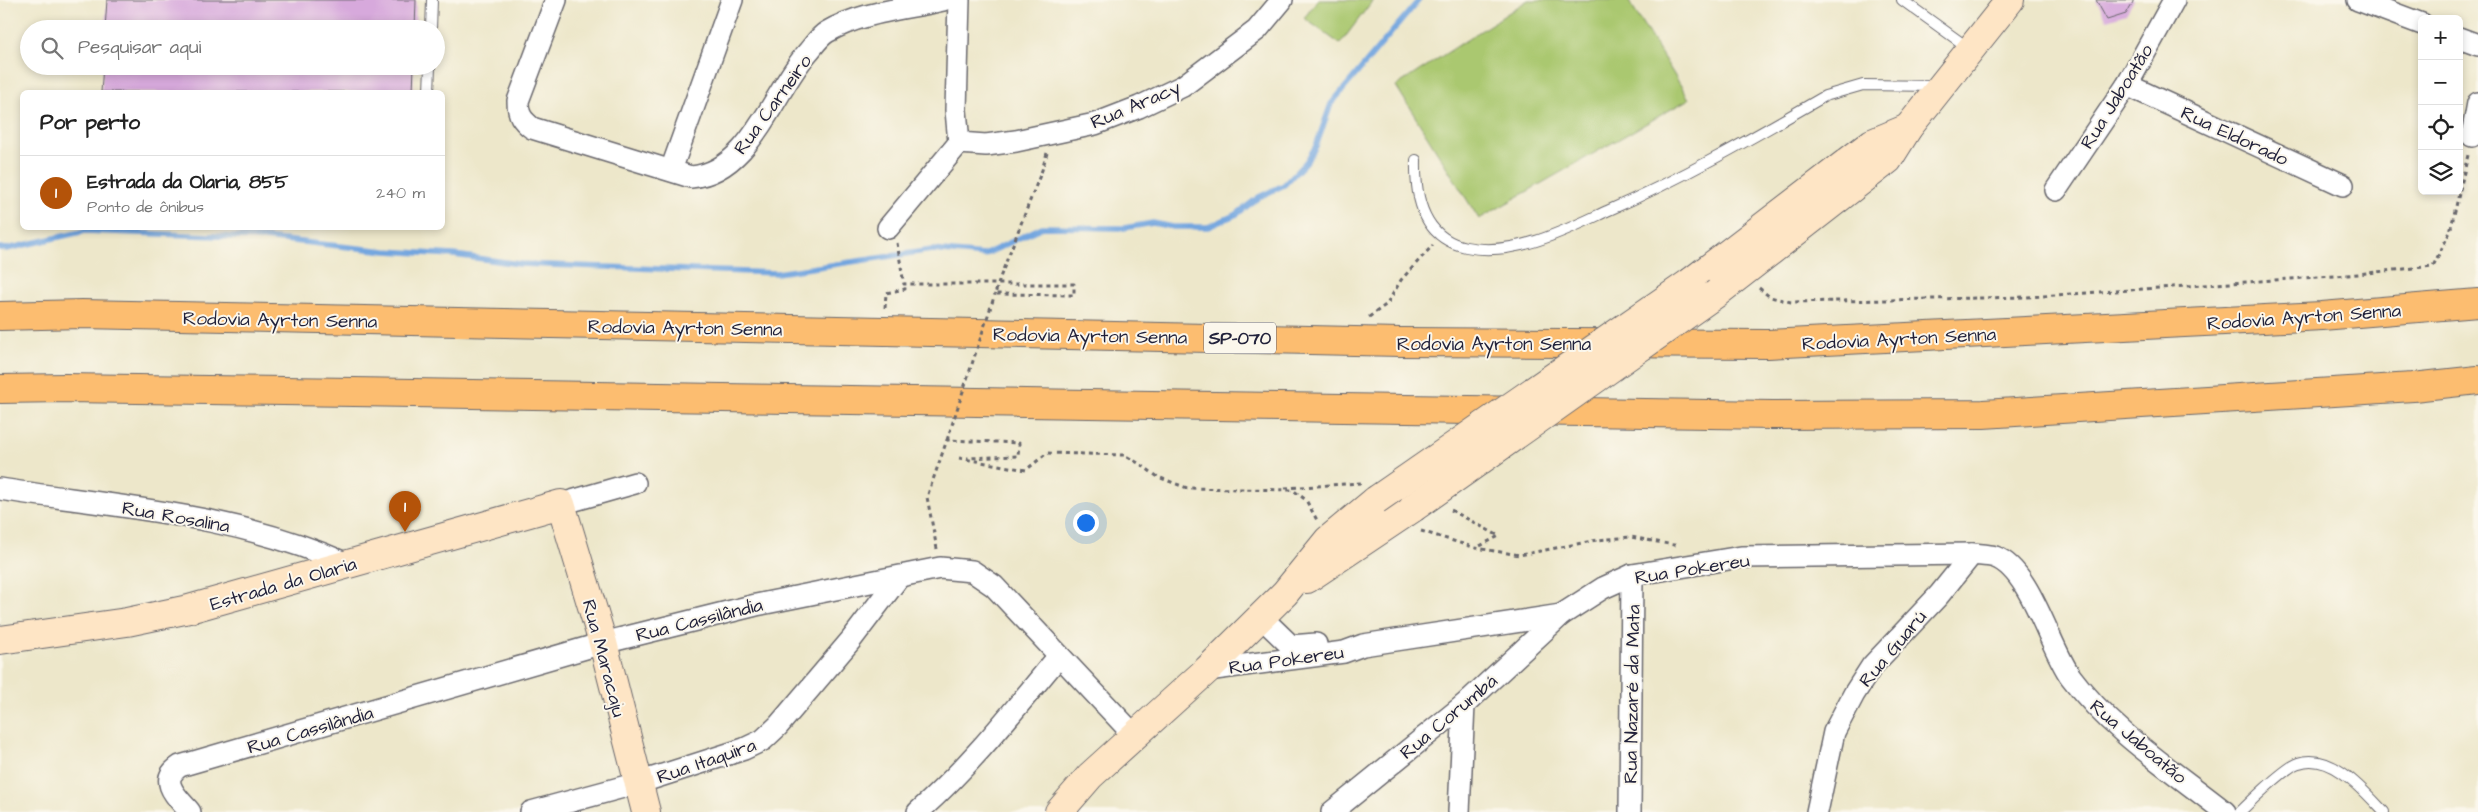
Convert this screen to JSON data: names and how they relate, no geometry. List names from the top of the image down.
{
  "streets": {
    "highway": ["Rodovia Ayrton Senna", "SP-070"],
    "main road": ["Estrada da Olaria", "Rua Maracaju"],
    "street": [
      "Rua Jaboatão",
      "Rua Carneiro",
      "Rua Aracy",
      "Rua Eldorado",
      "Rua Rosalina",
      "Rua Pokereu",
      "Rua Cassilândia",
      "Rua Guarú",
      "Rua Nazaré da Mata",
      "Rua Corumbá",
      "Rua Itaquira"
    ]
  },
  "crossings": [
    ["Rua Jaboatão", "Rua Eldorado"],
    ["Rua Jaboatão", "Rua Pokereu"],
    ["Rua Jaboatão", "Rua Guarú"],
    ["Rua Rosalina", "Estrada da Olaria"],
    ["Rua Pokereu", "Rua Guarú"],
    ["Rua Pokereu", "Rua Nazaré da Mata"],
    ["Rua Pokereu", "Rua Corumbá"],
    ["Estrada da Olaria", "Rua Maracaju"],
    ["Rua Cassilândia", "Rua Maracaju"],
    ["Rua Cassilândia", "Rua Itaquira"],
    ["Rua Maracaju", "Rua Itaquira"]
  ],
  "page": {
    "map_buttons": ["+", "−"],
    "search": "Pesquisar aqui",
    "heading": "Por perto",
    "list": [
      {
        "mark": "1",
        "name": "Estrada da Olaria, 855",
        "note": "Ponto de ônibus",
        "value": "240 m"
      }
    ],
    "pins": "1"
  }
}
